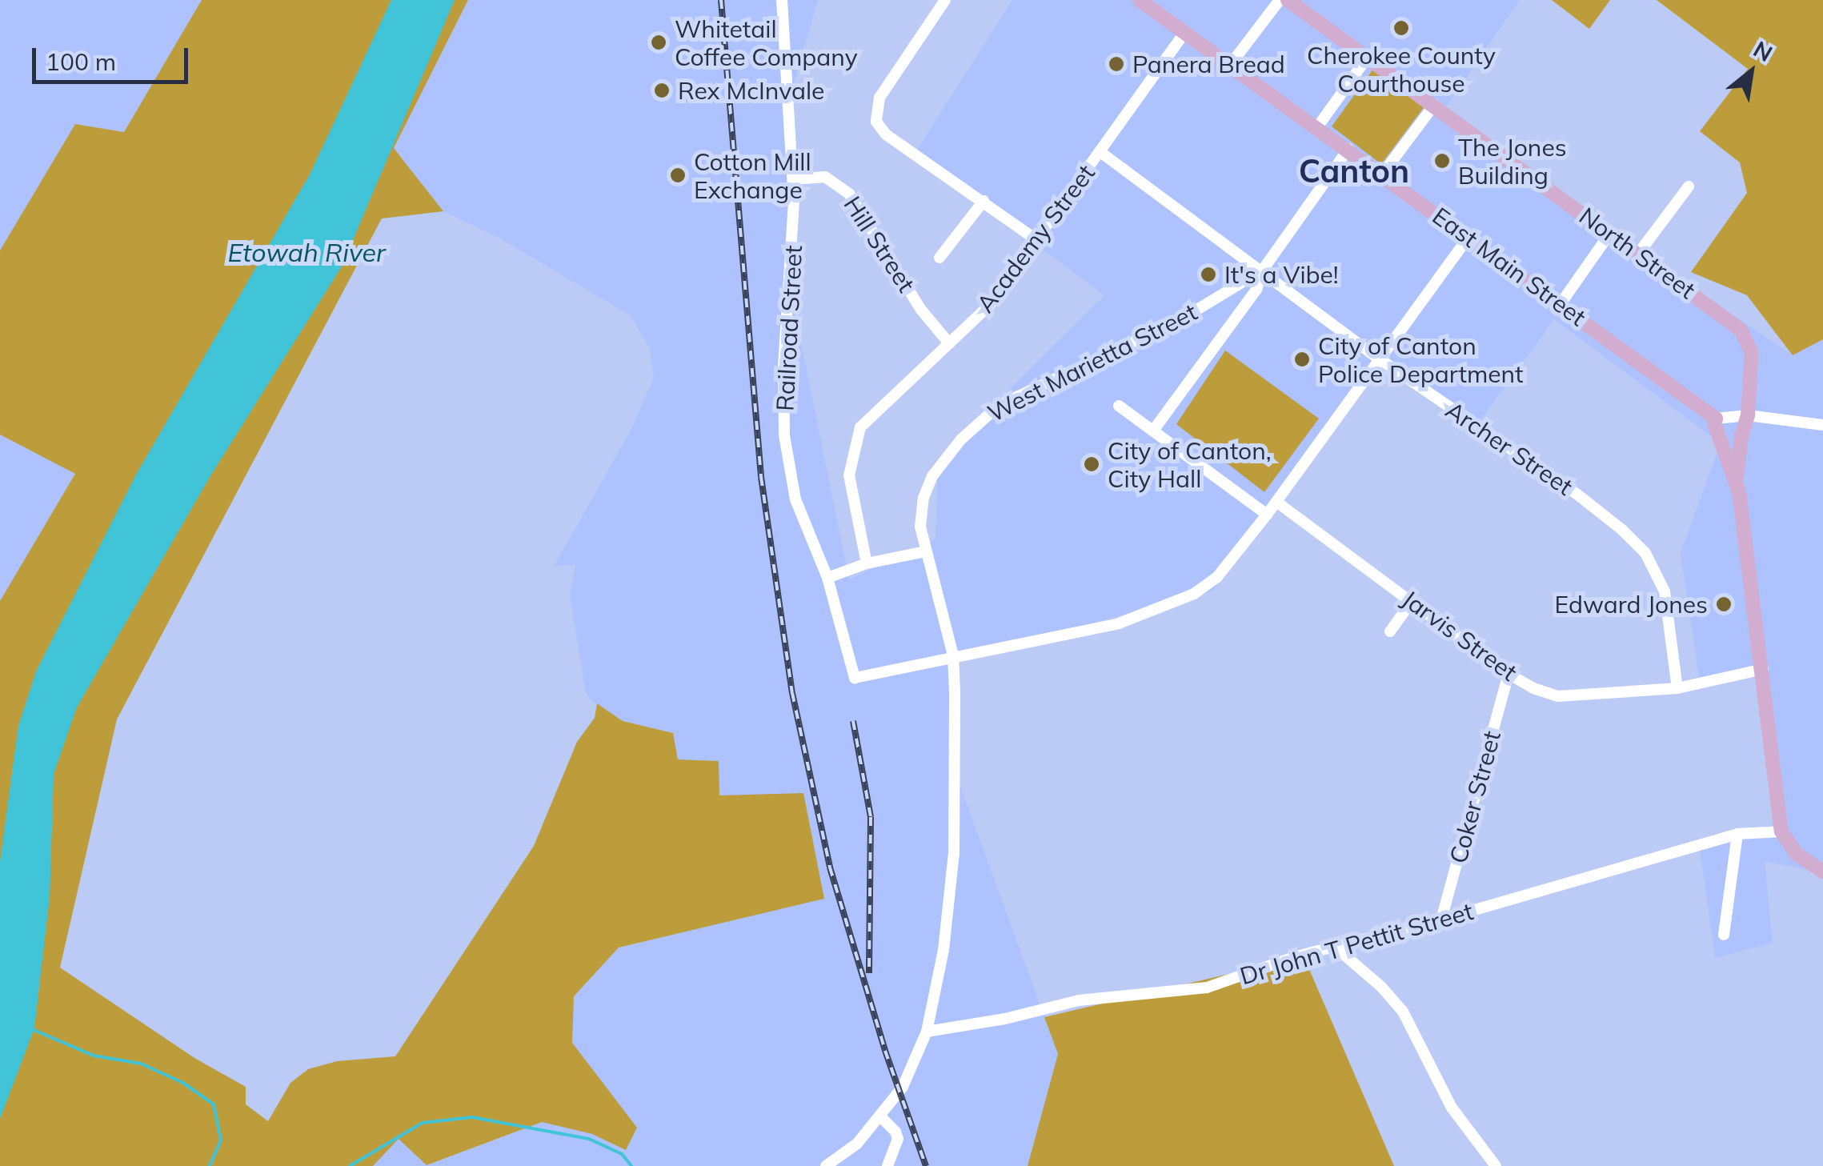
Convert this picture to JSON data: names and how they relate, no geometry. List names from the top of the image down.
{
  "streets": {
    "main road": ["North Street", "East Main Street"],
    "street": [
      "Academy Street",
      "Hill Street",
      "Railroad Street",
      "West Marietta Street",
      "Archer Street",
      "Jarvis Street",
      "Coker Street",
      "Dr John T Pettit Street"
    ]
  },
  "crossings": [
    ["Academy Street", "Hill Street"],
    ["Academy Street", "East Main Street"],
    ["Academy Street", "Archer Street"],
    ["Hill Street", "Railroad Street"],
    ["Railroad Street", "West Marietta Street"],
    ["West Marietta Street", "Archer Street"],
    ["West Marietta Street", "Dr John T Pettit Street"],
    ["Archer Street", "Jarvis Street"],
    ["Jarvis Street", "Coker Street"],
    ["Coker Street", "Dr John T Pettit Street"]
  ],
  "districts": ["Canton"],
  "water": ["Etowah River"],
  "places": [
    "Cherokee County Courthouse",
    "Whitetail Coffee Company",
    "Panera Bread",
    "Rex McInvale",
    "The Jones Building",
    "Cotton Mill Exchange",
    "It's a Vibe!",
    "City of Canton Police Department",
    "City of Canton, City Hall",
    "Edward Jones"
  ],
  "scale_bar": "100 m",
  "north": "top right"
}
